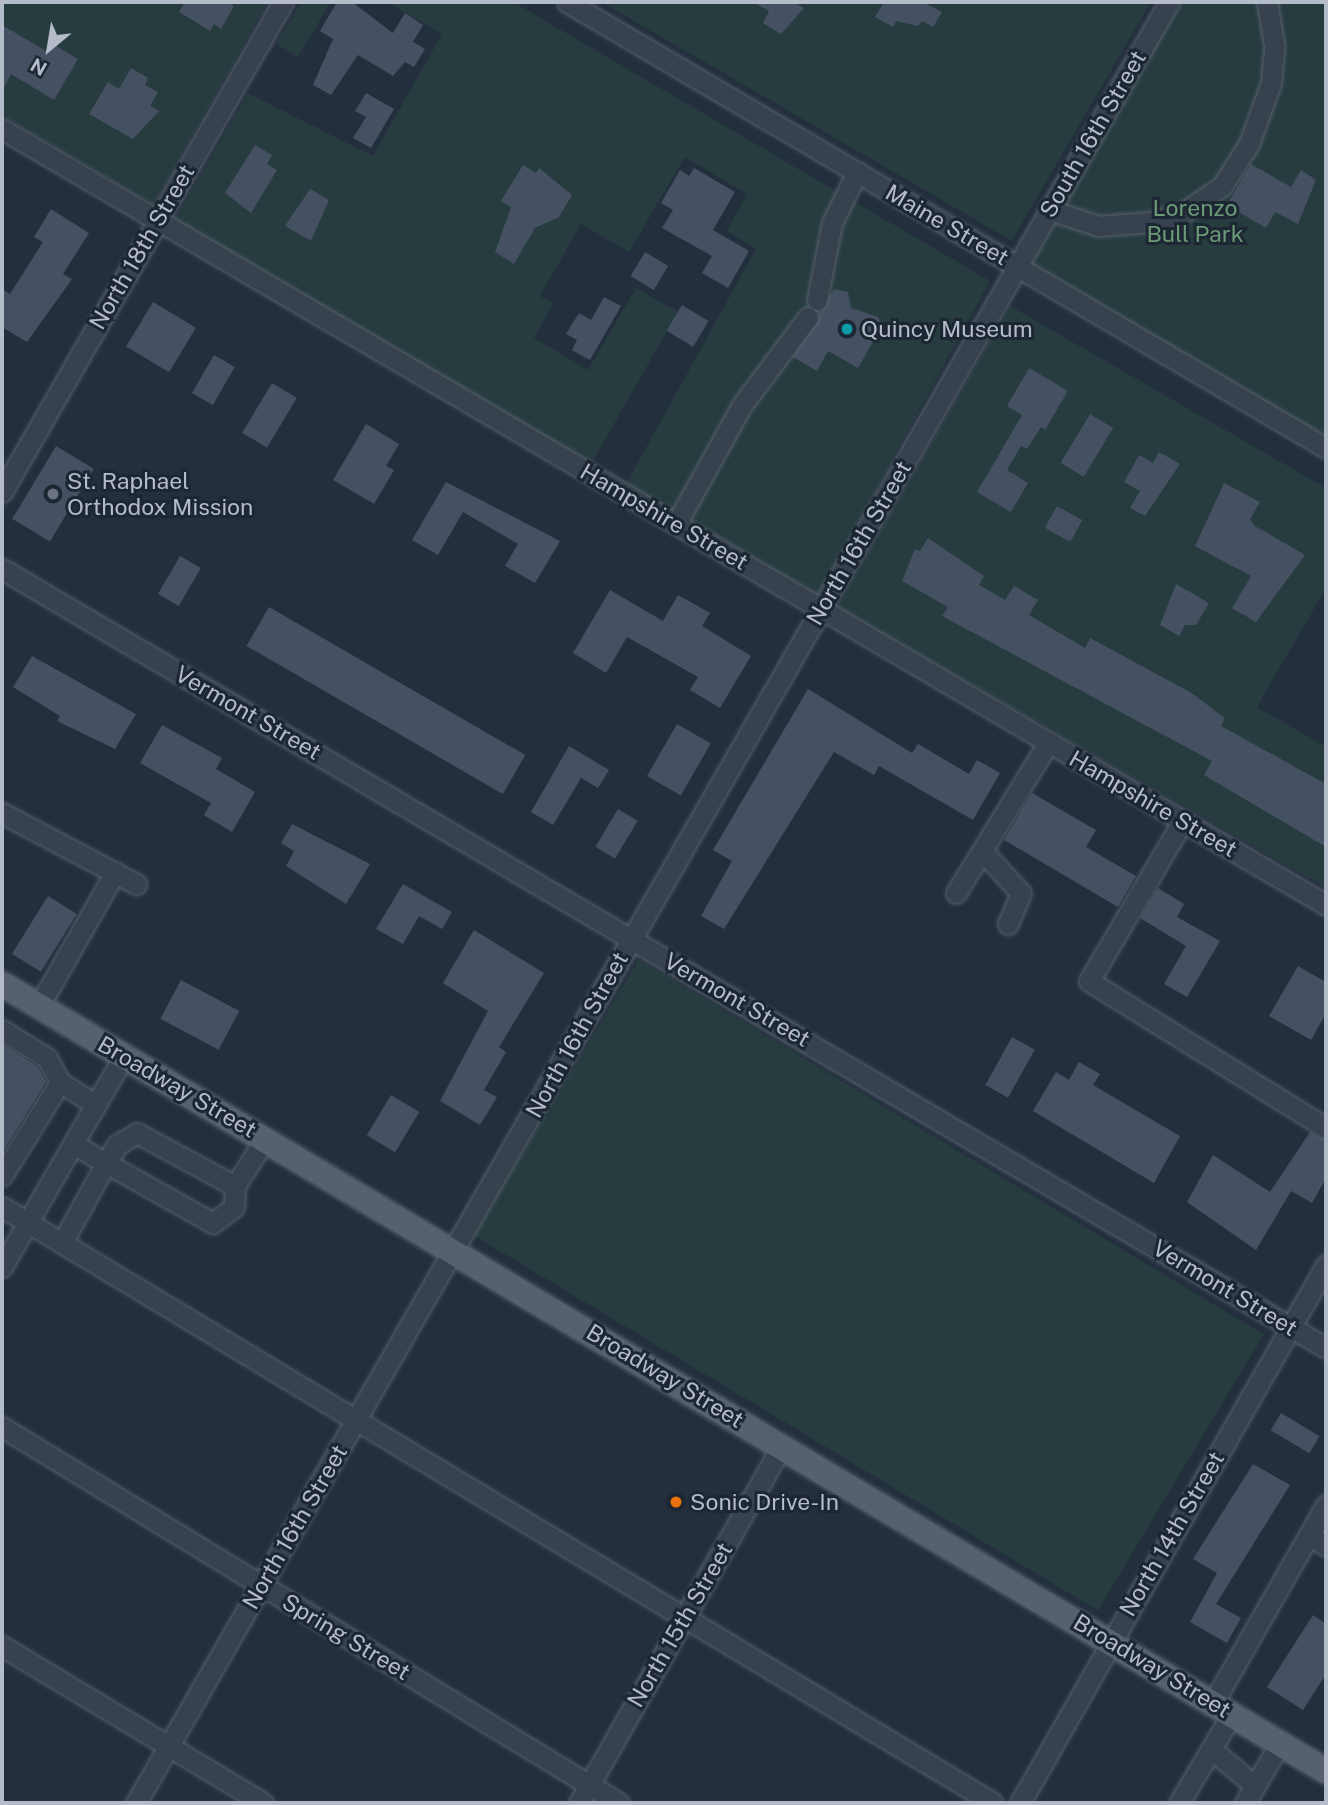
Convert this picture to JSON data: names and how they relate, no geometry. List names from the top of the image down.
{
  "streets": {
    "main road": ["Broadway Street"],
    "street": [
      "South 16th Street",
      "Maine Street",
      "North 18th Street",
      "Hampshire Street",
      "North 16th Street",
      "Vermont Street",
      "North 14th Street",
      "North 15th Street",
      "Spring Street"
    ]
  },
  "crossings": [
    ["South 16th Street", "Maine Street"],
    ["South 16th Street", "North 16th Street"],
    ["Maine Street", "North 16th Street"],
    ["North 18th Street", "Hampshire Street"],
    ["Hampshire Street", "North 16th Street"],
    ["North 16th Street", "Vermont Street"],
    ["North 16th Street", "Broadway Street"],
    ["North 16th Street", "Spring Street"],
    ["Vermont Street", "North 14th Street"],
    ["Broadway Street", "North 14th Street"],
    ["Broadway Street", "North 15th Street"],
    ["North 15th Street", "Spring Street"]
  ],
  "parks": ["Lorenzo Bull Park"],
  "places": ["Quincy Museum", "St. Raphael Orthodox Mission", "Sonic Drive-In"],
  "north": "bottom left"
}
